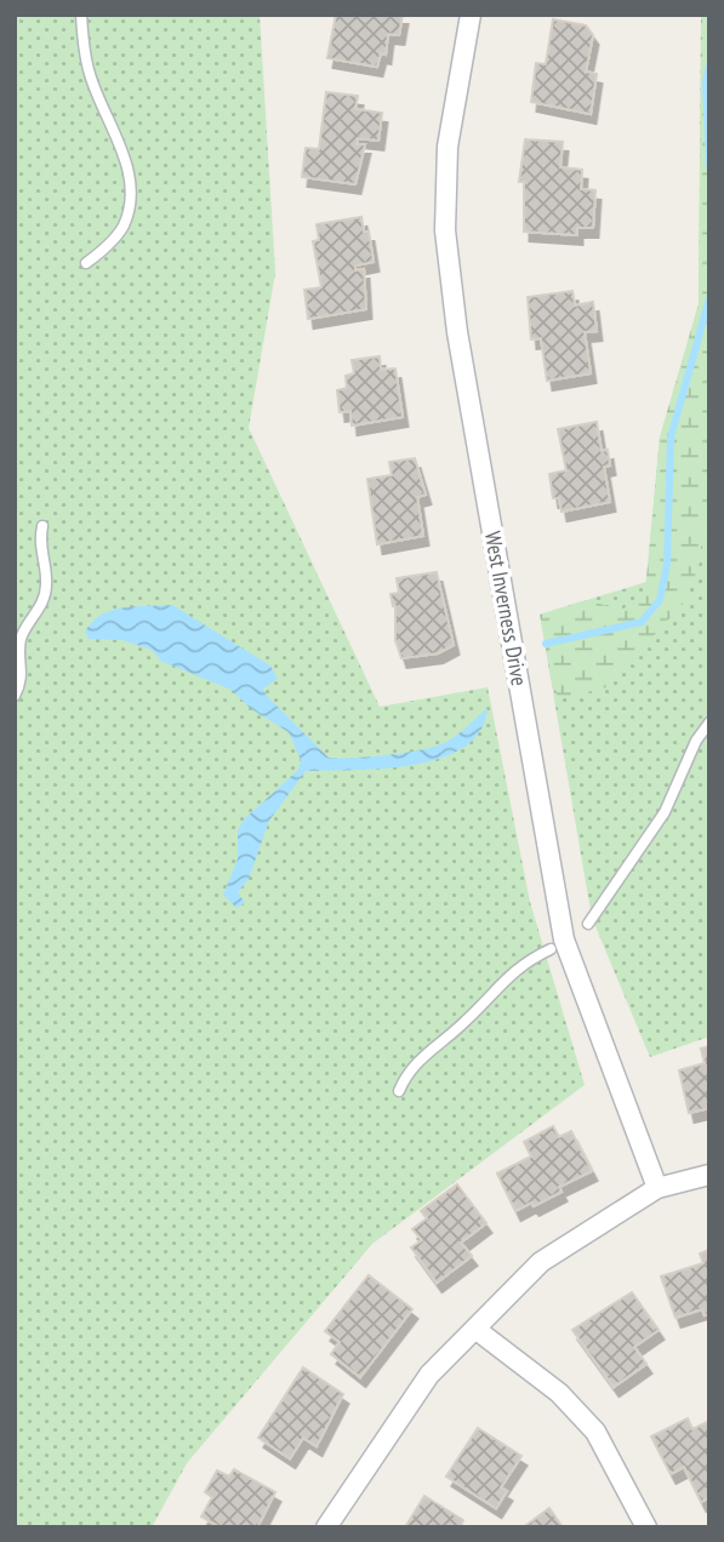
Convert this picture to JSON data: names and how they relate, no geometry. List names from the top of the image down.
{
  "streets": {
    "street": ["West Inverness Drive"]
  }
}
